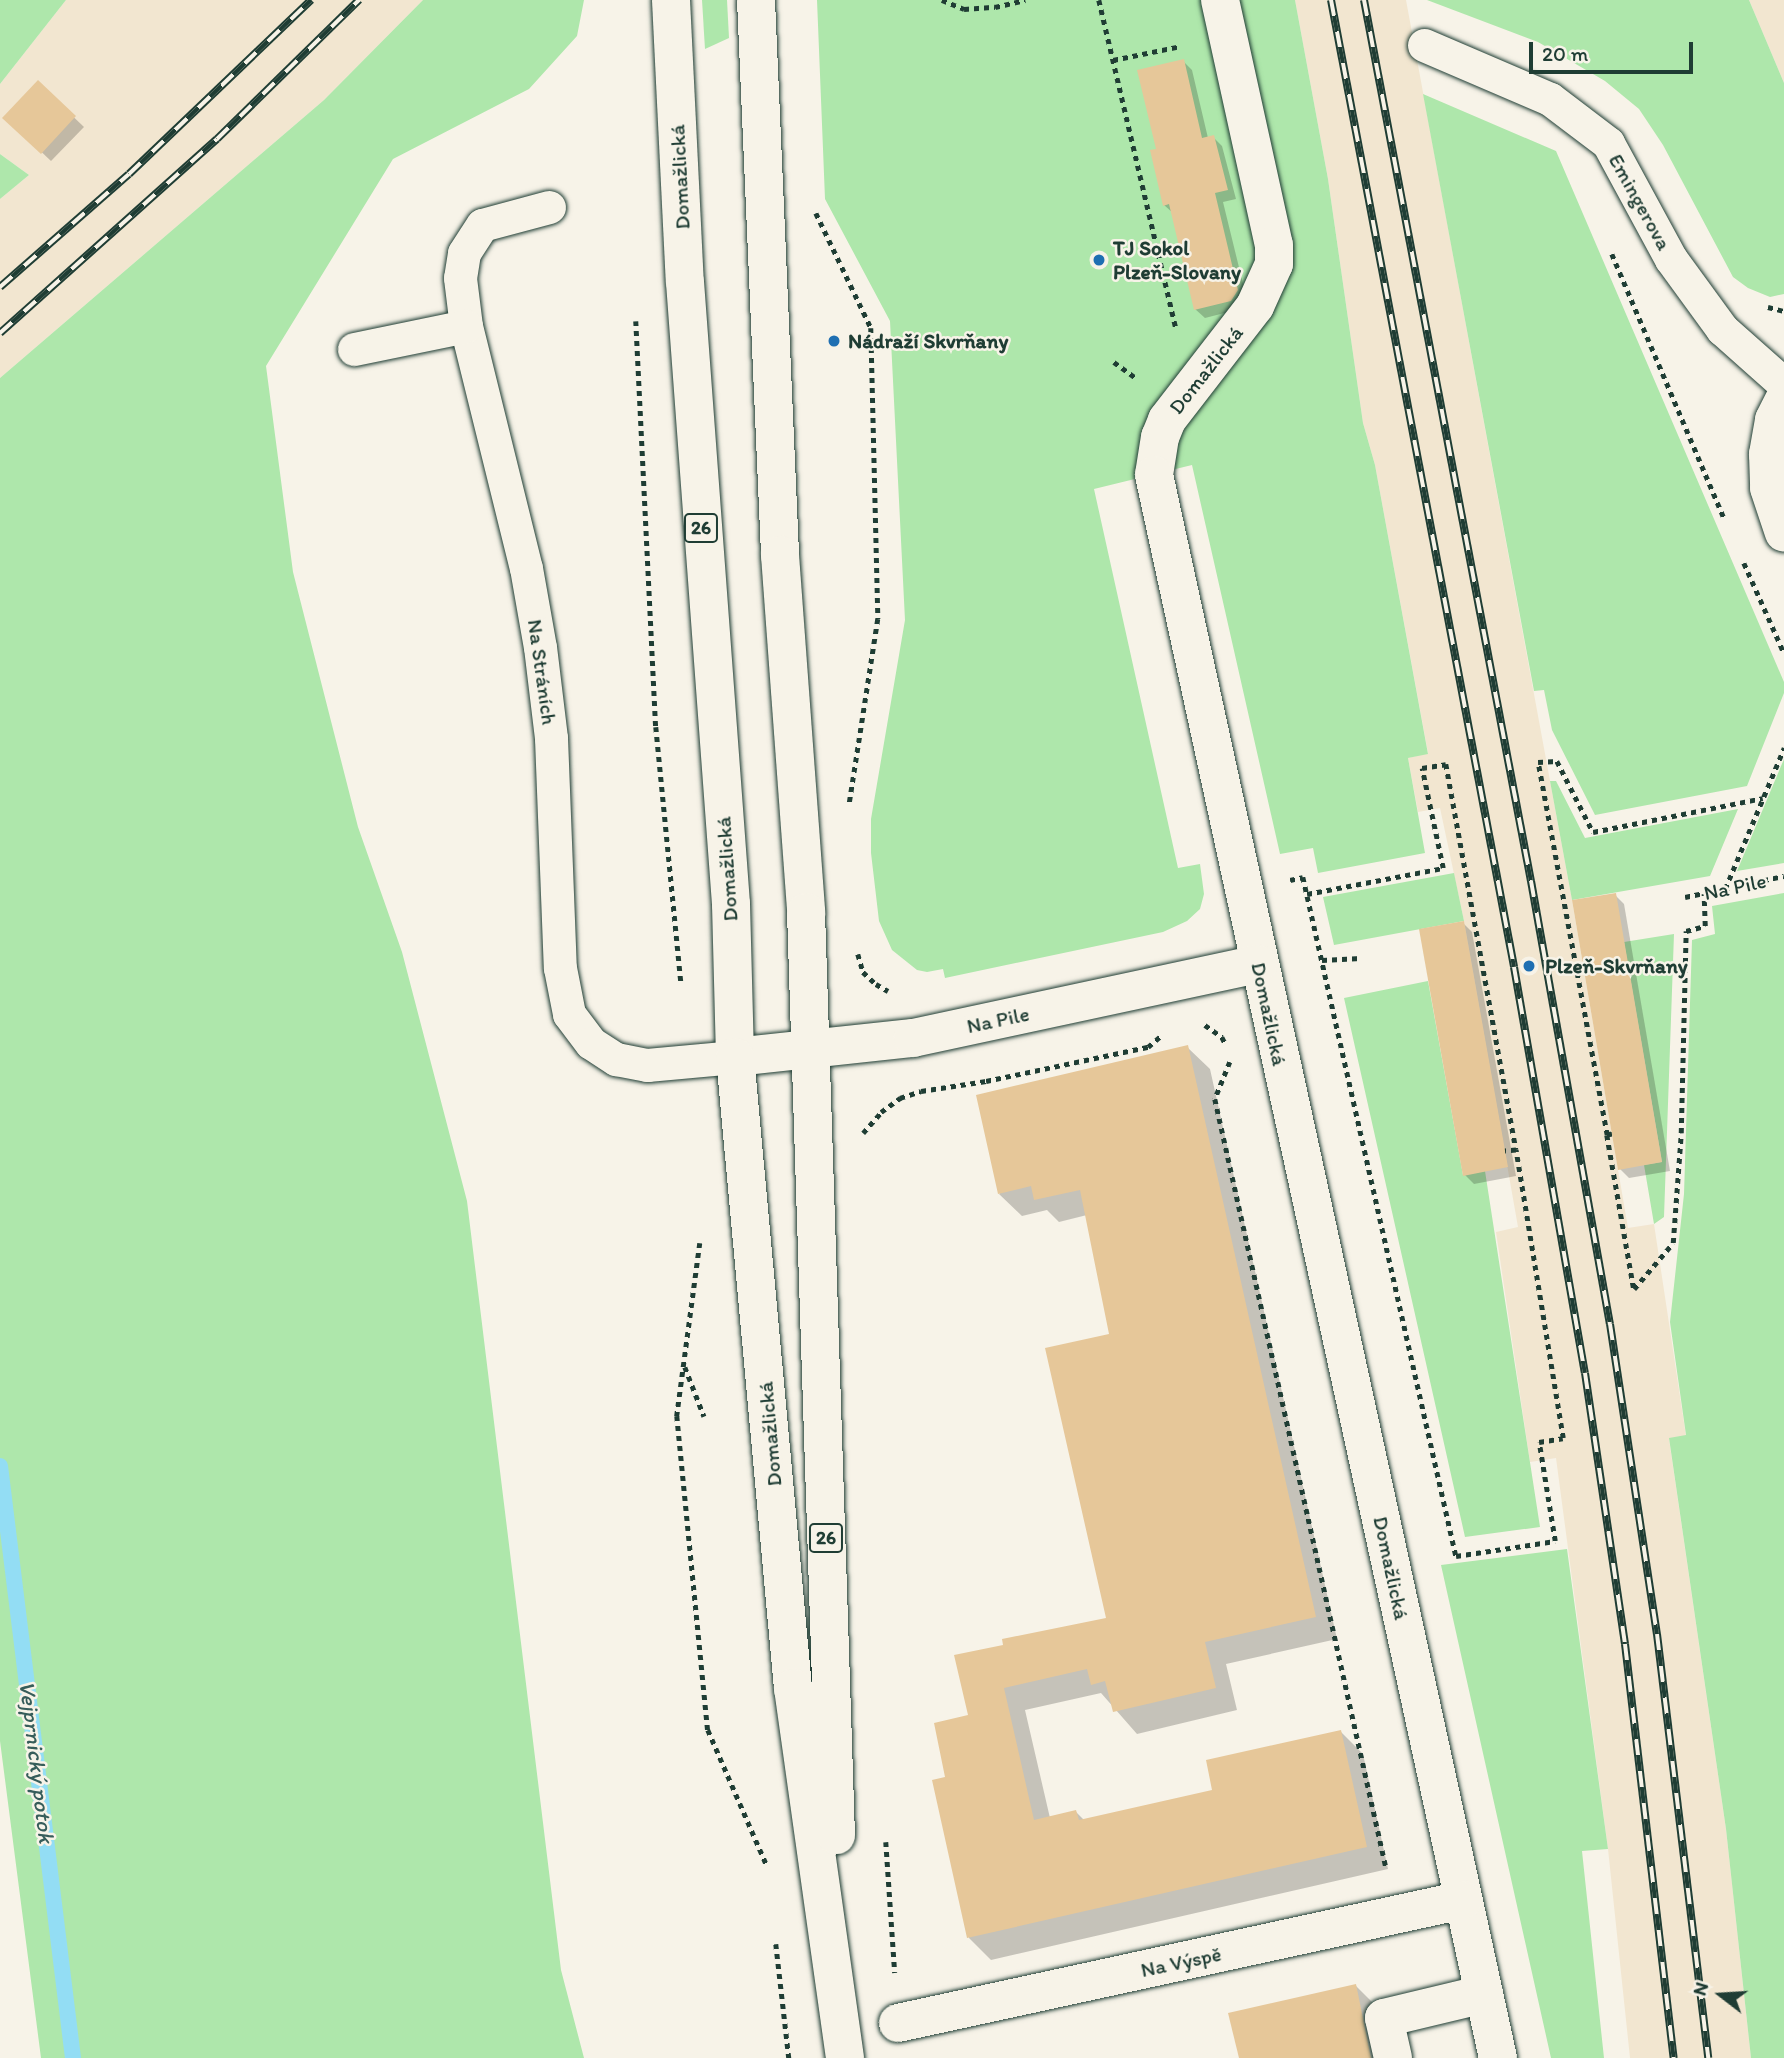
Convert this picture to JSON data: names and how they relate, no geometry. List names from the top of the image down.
{
  "streets": {
    "main road": [
      "Domažlická",
      "26",
      "Na Pile",
      "Na Výspě"
    ],
    "lane": ["Emingerova", "Na Stráních"]
  },
  "crossings": [
    ["Domažlická", "Na Stráních"],
    ["Domažlická", "Na Pile"],
    ["Domažlická", "Na Výspě"],
    ["Na Stráních", "Na Pile"]
  ],
  "water": ["Vejprnický potok"],
  "places": ["TJ Sokol Plzeň-Slovany", "Nádraží Skvrňany", "Plzeň-Skvrňany"],
  "scale_bar": "20 m",
  "north": "left"
}
